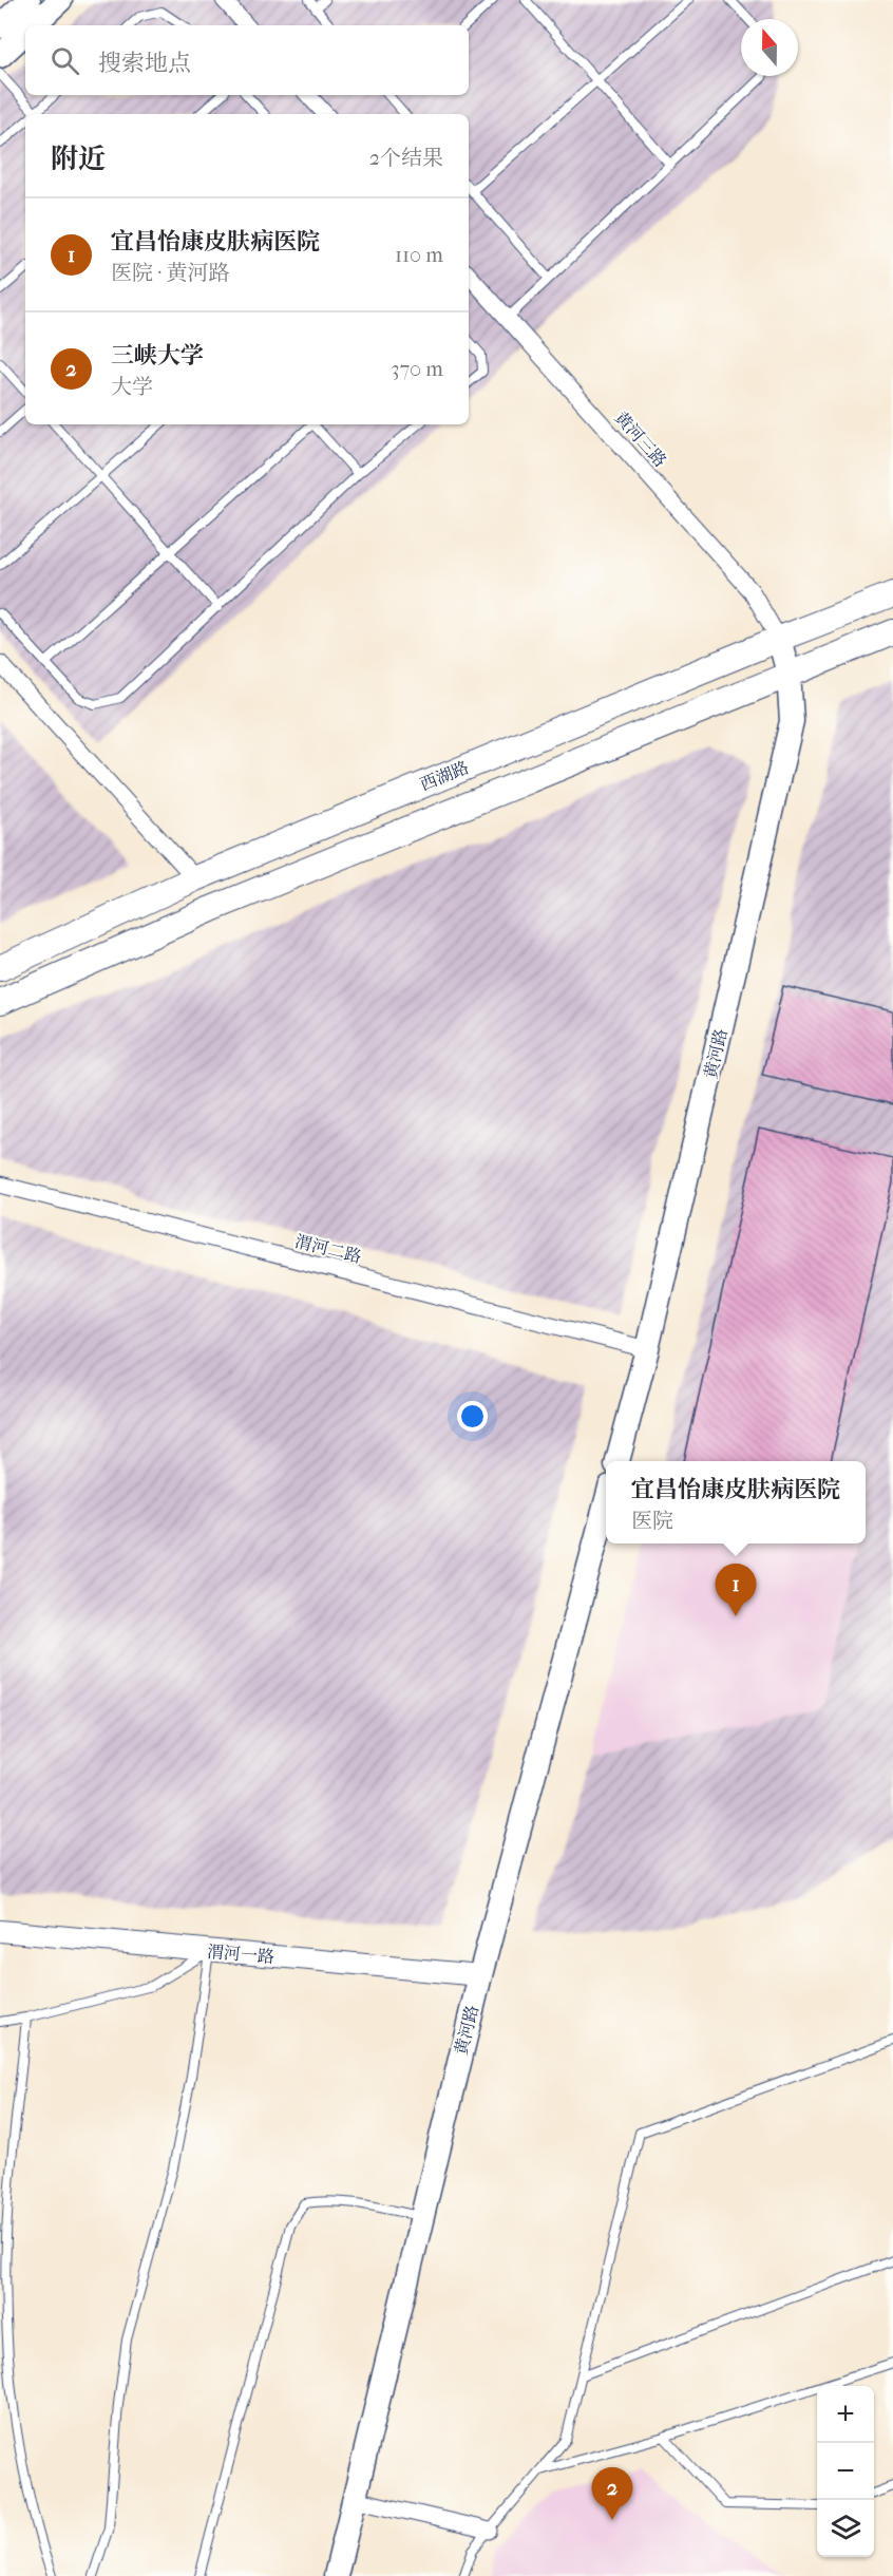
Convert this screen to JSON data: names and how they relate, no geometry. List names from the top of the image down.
{
  "streets": {
    "main road": ["西湖路", "黄河路"],
    "street": ["黄河三路", "渭河二路", "渭河一路"]
  },
  "crossings": [
    ["黄河三路", "西湖路"],
    ["黄河三路", "黄河路"],
    ["西湖路", "黄河路"],
    ["黄河路", "渭河二路"],
    ["黄河路", "渭河一路"]
  ],
  "north": "top",
  "page": {
    "search": "搜索地点",
    "heading": ["附近", "2个结果"],
    "list": [
      {
        "mark": "1",
        "name": "宜昌怡康皮肤病医院",
        "note": "医院 · 黄河路",
        "value": "110 m"
      },
      {
        "mark": "2",
        "name": "三峡大学",
        "note": "大学",
        "value": "370 m"
      }
    ],
    "popup": ["宜昌怡康皮肤病医院", "医院"],
    "pins": ["1", "2"],
    "map_buttons": ["+", "−"]
  }
}
